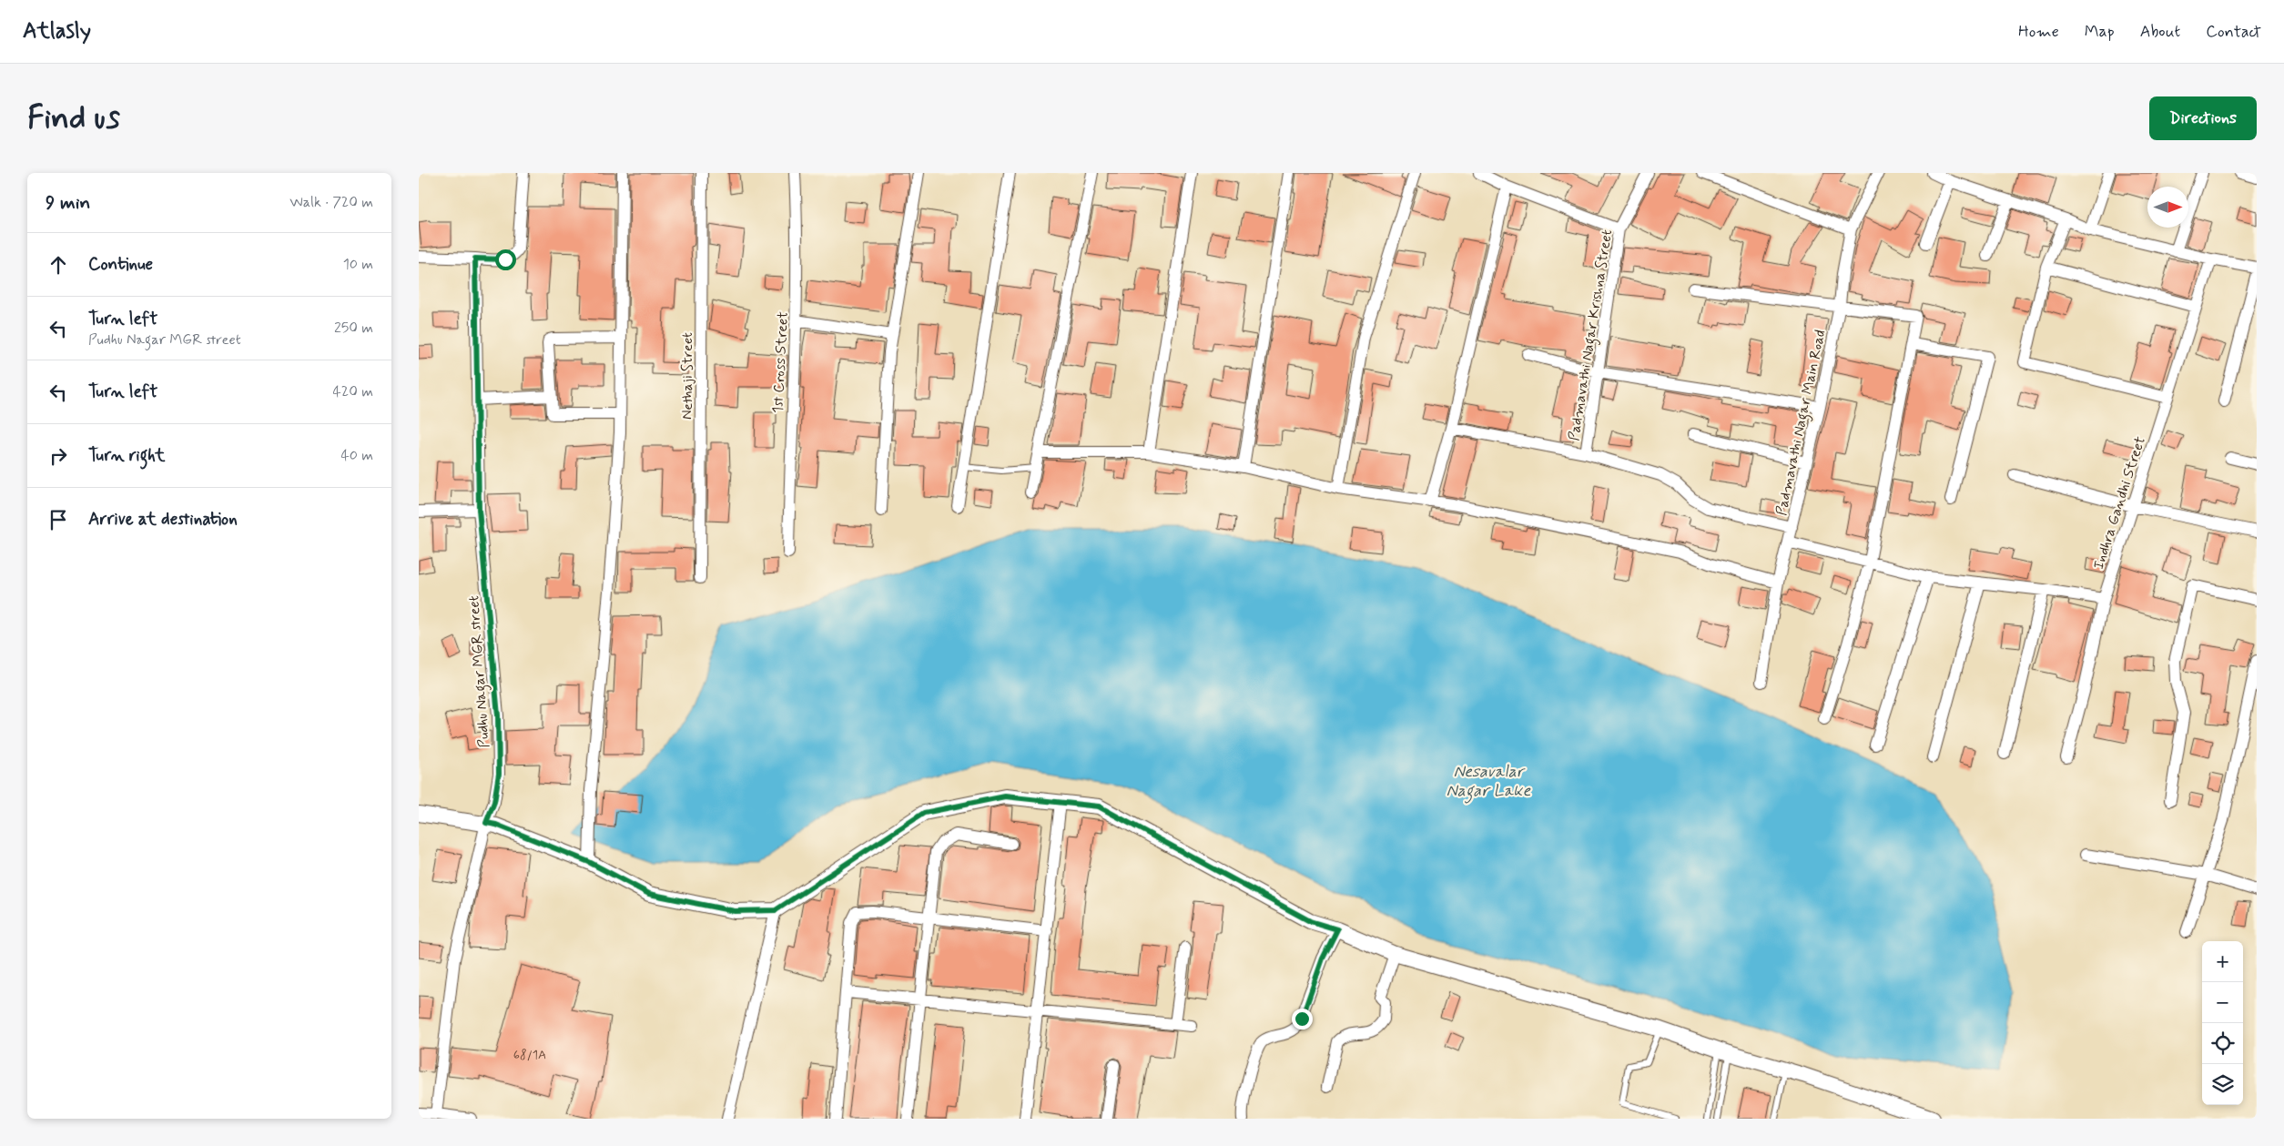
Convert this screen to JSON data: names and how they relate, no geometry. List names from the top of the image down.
{
  "streets": {
    "street": [
      "Padmavathi Nagar Krishna Street",
      "1st Cross Street",
      "Nethaji Street",
      "Padmavathi Nagar Main Road",
      "Indhra Gandhi Street",
      "Pudhu Nagar MGR street"
    ]
  },
  "water": ["Nesavalar Nagar Lake"],
  "house_numbers": ["68/1A"],
  "north": "right",
  "page": {
    "header": "Atlasly",
    "nav": [
      "Home",
      "Map",
      "About",
      "Contact"
    ],
    "buttons": "Directions",
    "title": "Find us",
    "heading": ["9 min", "Walk · 720 m"],
    "list": [
      ["Continue", "10 m"],
      ["Turn left", "Pudhu Nagar MGR street", "250 m"],
      ["Turn left", "420 m"],
      ["Turn right", "40 m"],
      "Arrive at destination"
    ],
    "map_buttons": ["+", "−"]
  }
}
